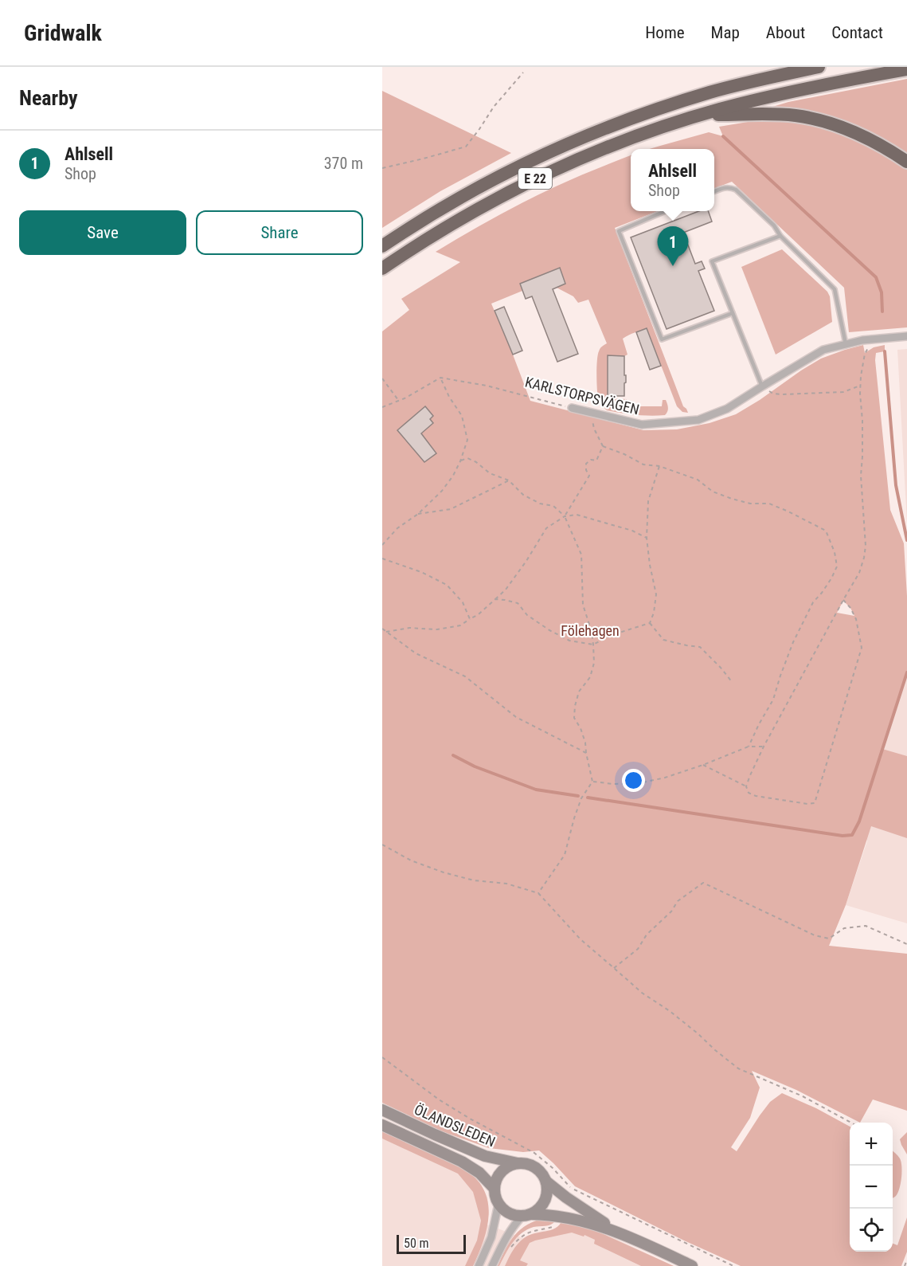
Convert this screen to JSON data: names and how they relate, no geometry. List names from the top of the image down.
{
  "streets": {
    "highway": ["E 22"],
    "main road": ["ÖLANDSLEDEN"],
    "street": ["KARLSTORPSVÄGEN"]
  },
  "parks": ["Fölehagen"],
  "scale_bar": "50 m",
  "page": {
    "header": "Gridwalk",
    "nav": [
      "Home",
      "Map",
      "About",
      "Contact"
    ],
    "heading": "Nearby",
    "list": [
      {
        "mark": "1",
        "name": "Ahlsell",
        "note": "Shop",
        "value": "370 m"
      }
    ],
    "popup": ["Ahlsell", "Shop"],
    "buttons": ["Save", "Share"],
    "pins": "1",
    "map_buttons": ["+", "−"],
    "scale": "50 m"
  }
}
